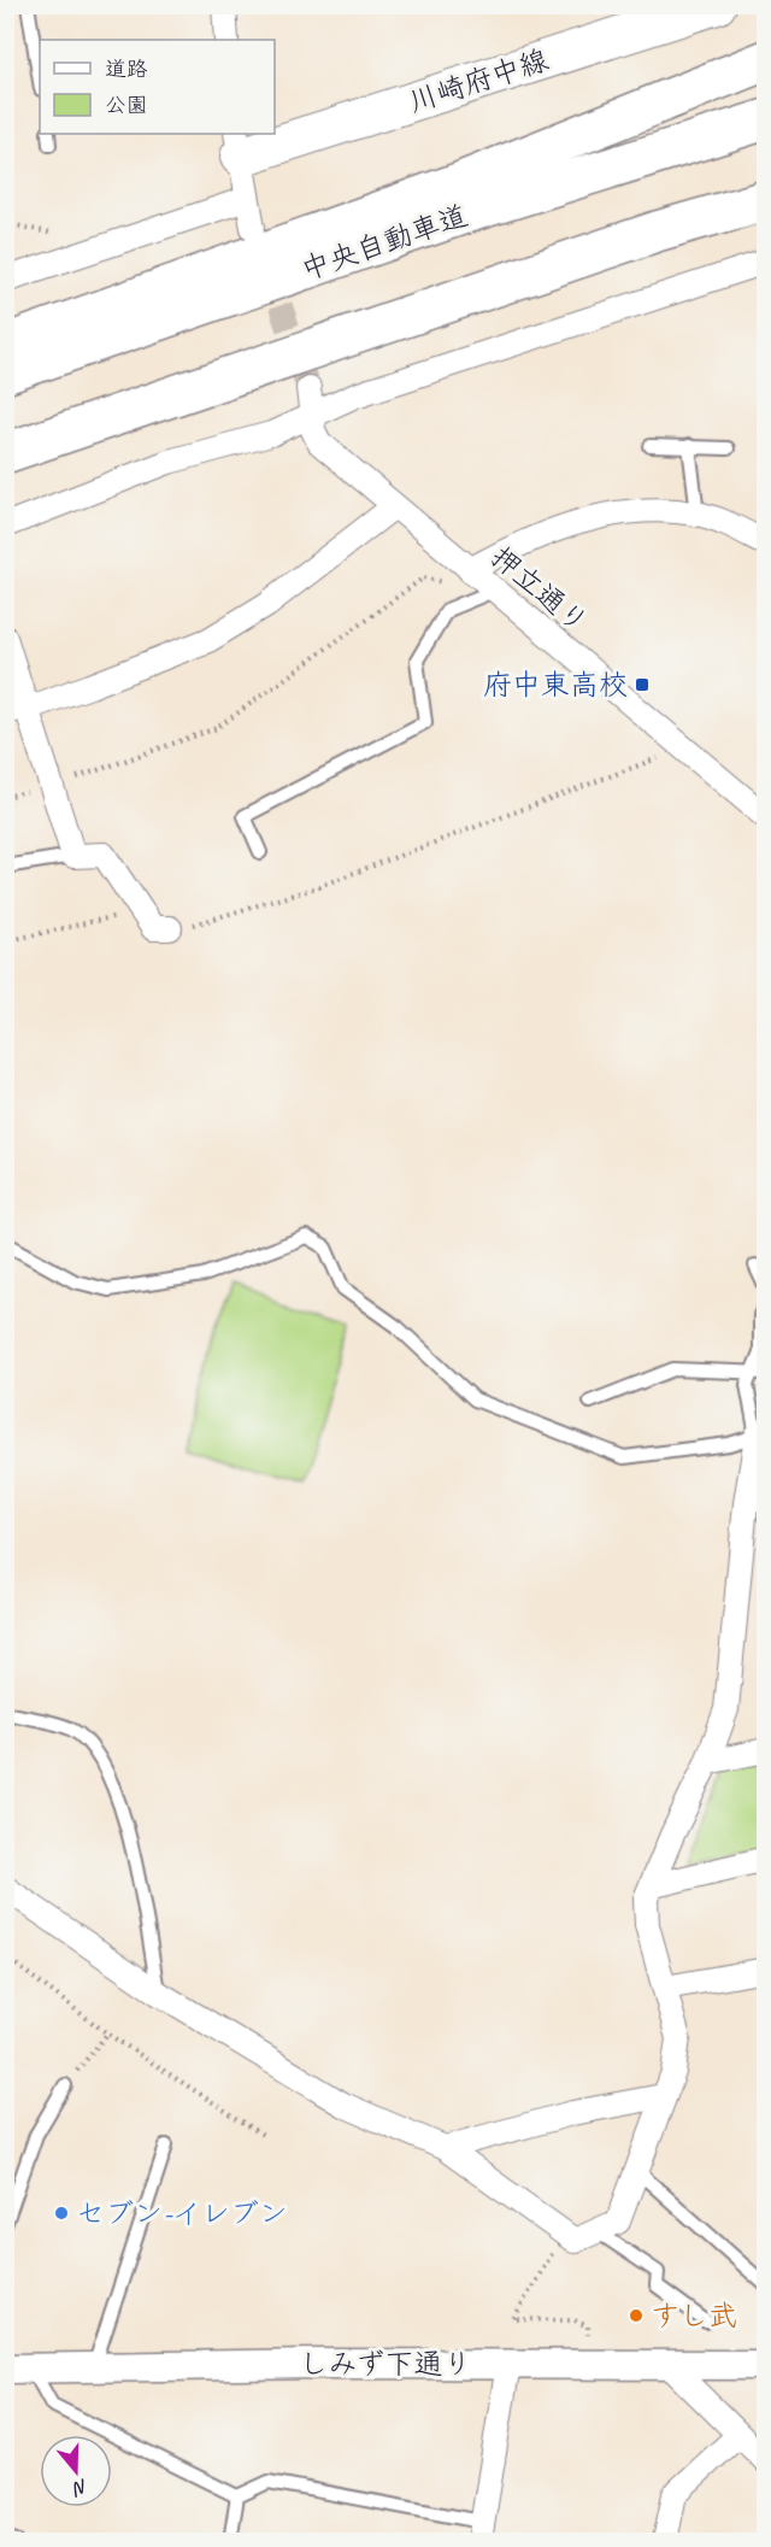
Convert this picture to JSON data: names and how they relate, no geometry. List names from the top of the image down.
{
  "streets": {
    "highway": ["中央自動車道"],
    "main road": ["川崎府中線"],
    "street": ["押立通り", "しみず下通り"]
  },
  "places": {
    "transit": ["府中東高校"],
    "other": ["セブン-イレブン", "すし武"]
  },
  "legend": ["道路", "公園"],
  "north": "bottom"
}
